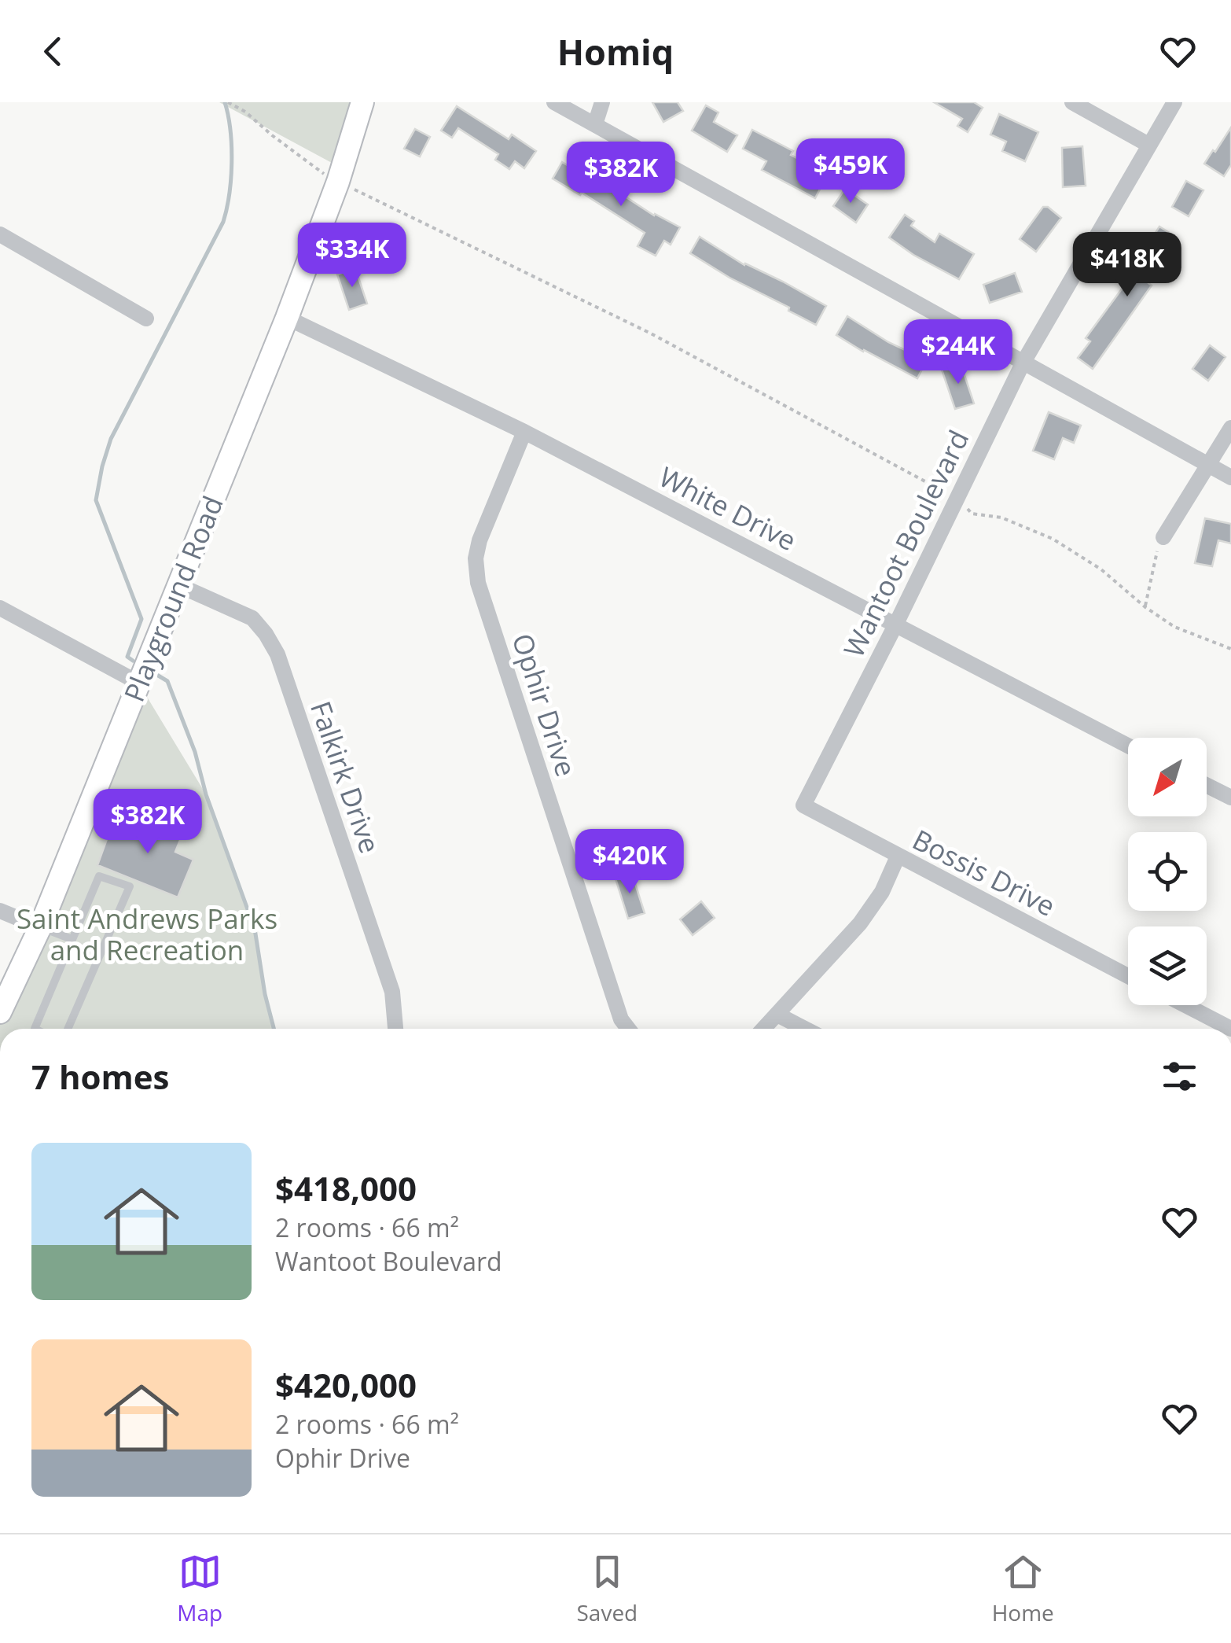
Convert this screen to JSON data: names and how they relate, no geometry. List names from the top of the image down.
{
  "streets": {
    "main road": ["Playground Road"],
    "street": [
      "White Drive",
      "Wantoot Boulevard",
      "Ophir Drive",
      "Falkirk Drive",
      "Bossis Drive"
    ]
  },
  "crossings": [
    ["White Drive", "Wantoot Boulevard"],
    ["White Drive", "Playground Road"],
    ["White Drive", "Ophir Drive"],
    ["Wantoot Boulevard", "Bossis Drive"],
    ["Playground Road", "Falkirk Drive"]
  ],
  "parks": ["Saint Andrews Parks and Recreation"],
  "north": "bottom left",
  "page": {
    "header": "Homiq",
    "price": [
      "$459K",
      "$382K",
      "$334K",
      "$418K",
      "$244K",
      "$382K",
      "$420K"
    ],
    "heading": "7 homes",
    "list": [
      {
        "name": "$418,000",
        "note": "2 rooms · 66 m² · Wantoot Boulevard"
      },
      {
        "name": "$420,000",
        "note": "2 rooms · 66 m² · Ophir Drive"
      }
    ],
    "tabs": ["Map", "Saved", "Home"]
  }
}
